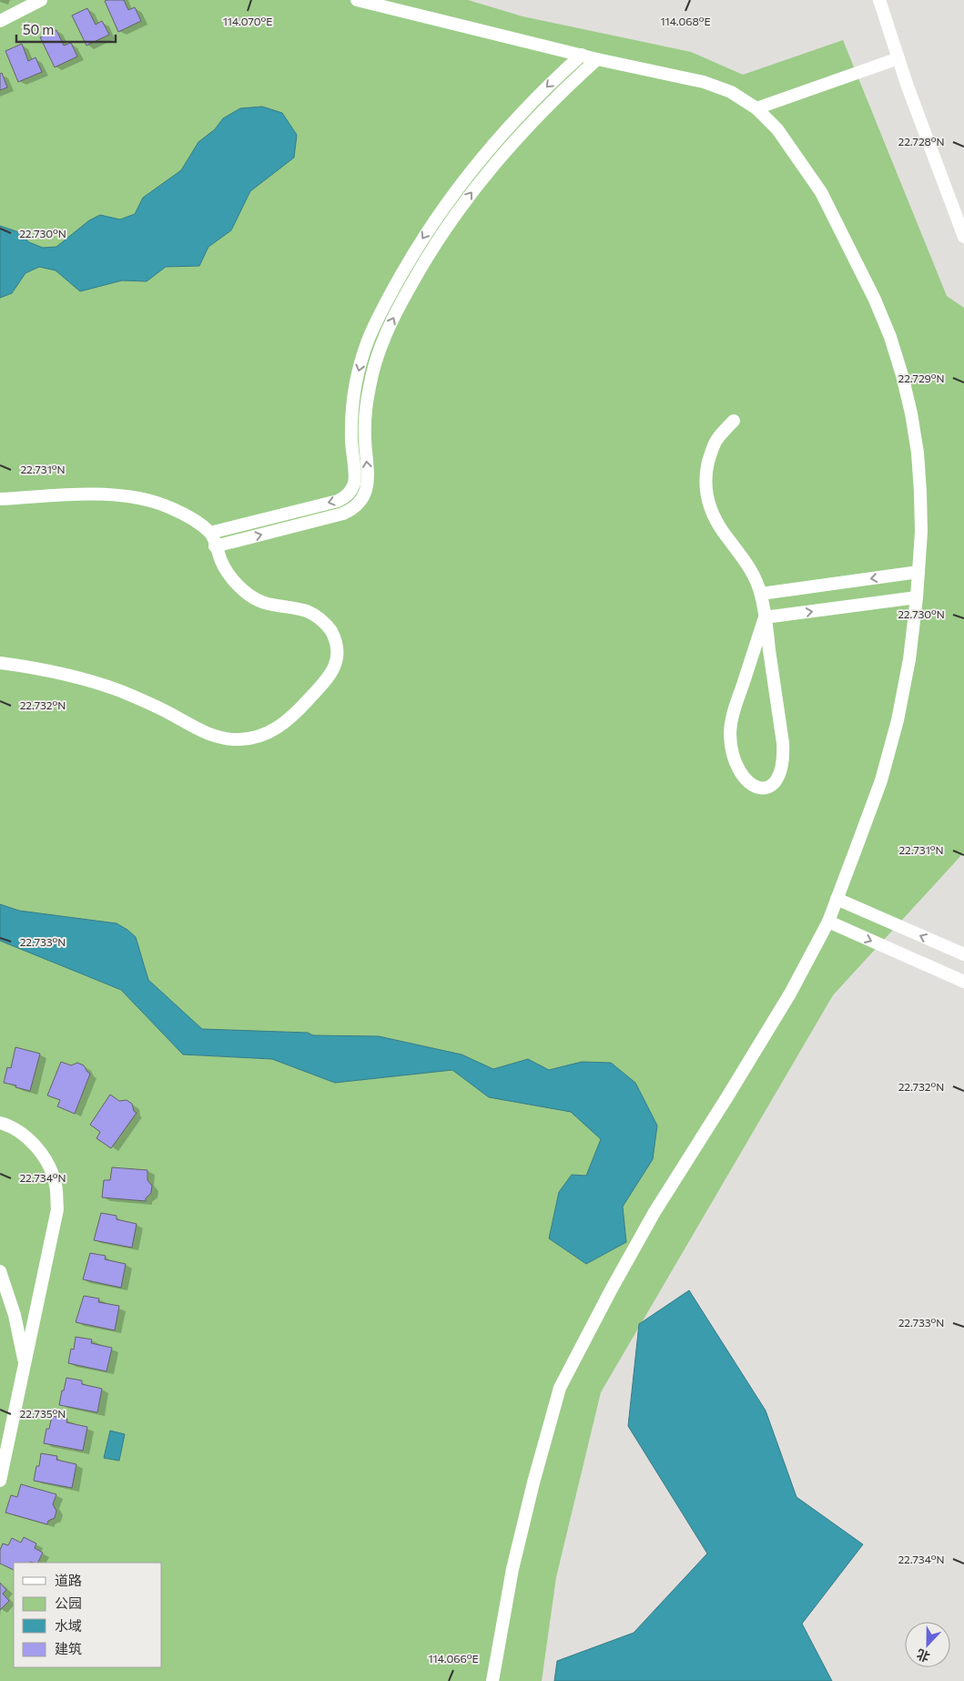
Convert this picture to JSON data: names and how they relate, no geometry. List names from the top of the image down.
{
  "legend": [
    "道路",
    "公园",
    "水域",
    "建筑"
  ],
  "scale_bar": "50 m",
  "north": "bottom",
  "coordinates": [
    "114.070°E",
    "114.068°E",
    "22.728°N",
    "22.730°N",
    "22.729°N",
    "22.731°N",
    "22.732°N",
    "22.733°N",
    "22.734°N",
    "22.735°N",
    "114.066°E"
  ]
}
